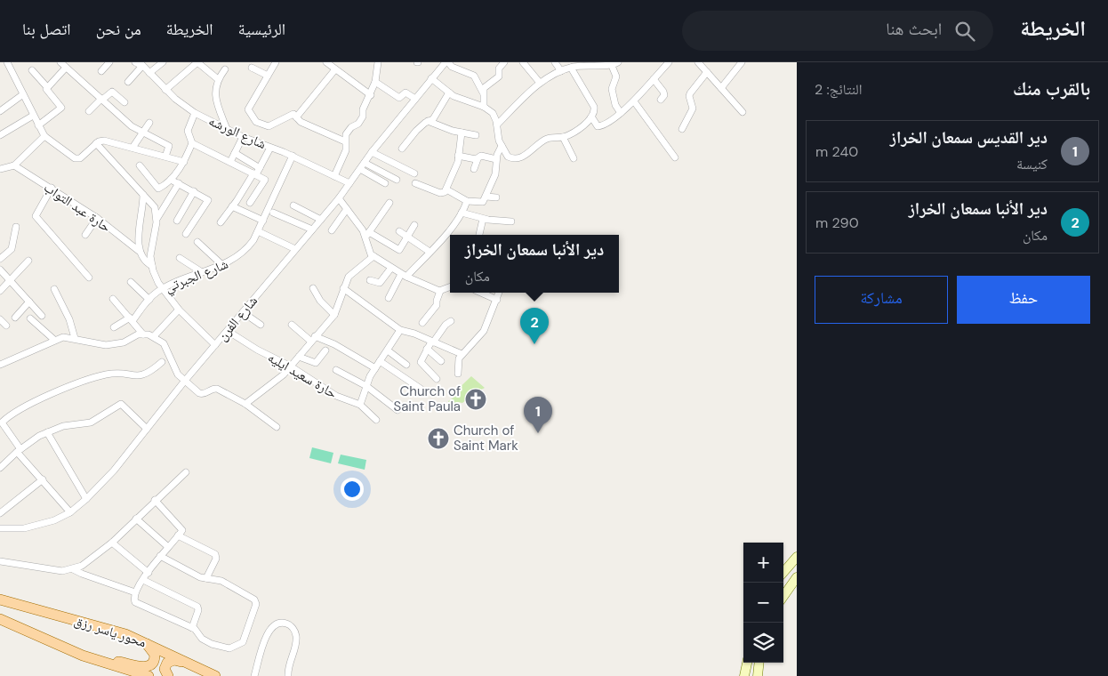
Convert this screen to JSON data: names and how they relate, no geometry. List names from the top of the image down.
{
  "streets": {
    "main road": ["محور ياسر رزق"],
    "street": [
      "شارع الورشه",
      "حارة عبد التواب",
      "شارع الجبرتي",
      "شارع الفرن",
      "حارة سعيد ايليه"
    ]
  },
  "crossings": [
    ["شارع الورشه", "شارع الجبرتي"],
    ["شارع الورشه", "شارع الفرن"],
    ["شارع الفرن", "حارة سعيد ايليه"]
  ],
  "places": {
    "church": ["Church of Saint Paula", "Church of Saint Mark"]
  },
  "page": {
    "header": "الخريطة",
    "search": "ابحث هنا",
    "nav": [
      "الرئيسية",
      "الخريطة",
      "من نحن",
      "اتصل بنا"
    ],
    "heading": ["بالقرب منك", "النتائج: 2"],
    "list": [
      {
        "mark": "1",
        "name": "دير القديس سمعان الخراز",
        "note": "كنيسة",
        "value": "240 m"
      },
      {
        "mark": "2",
        "name": "دير الأنبا سمعان الخراز",
        "note": "مكان",
        "value": "290 m"
      }
    ],
    "popup": ["دير الأنبا سمعان الخراز", "مكان"],
    "buttons": ["حفظ", "مشاركة"],
    "pins": ["2", "1"],
    "map_buttons": ["+", "−"]
  }
}
